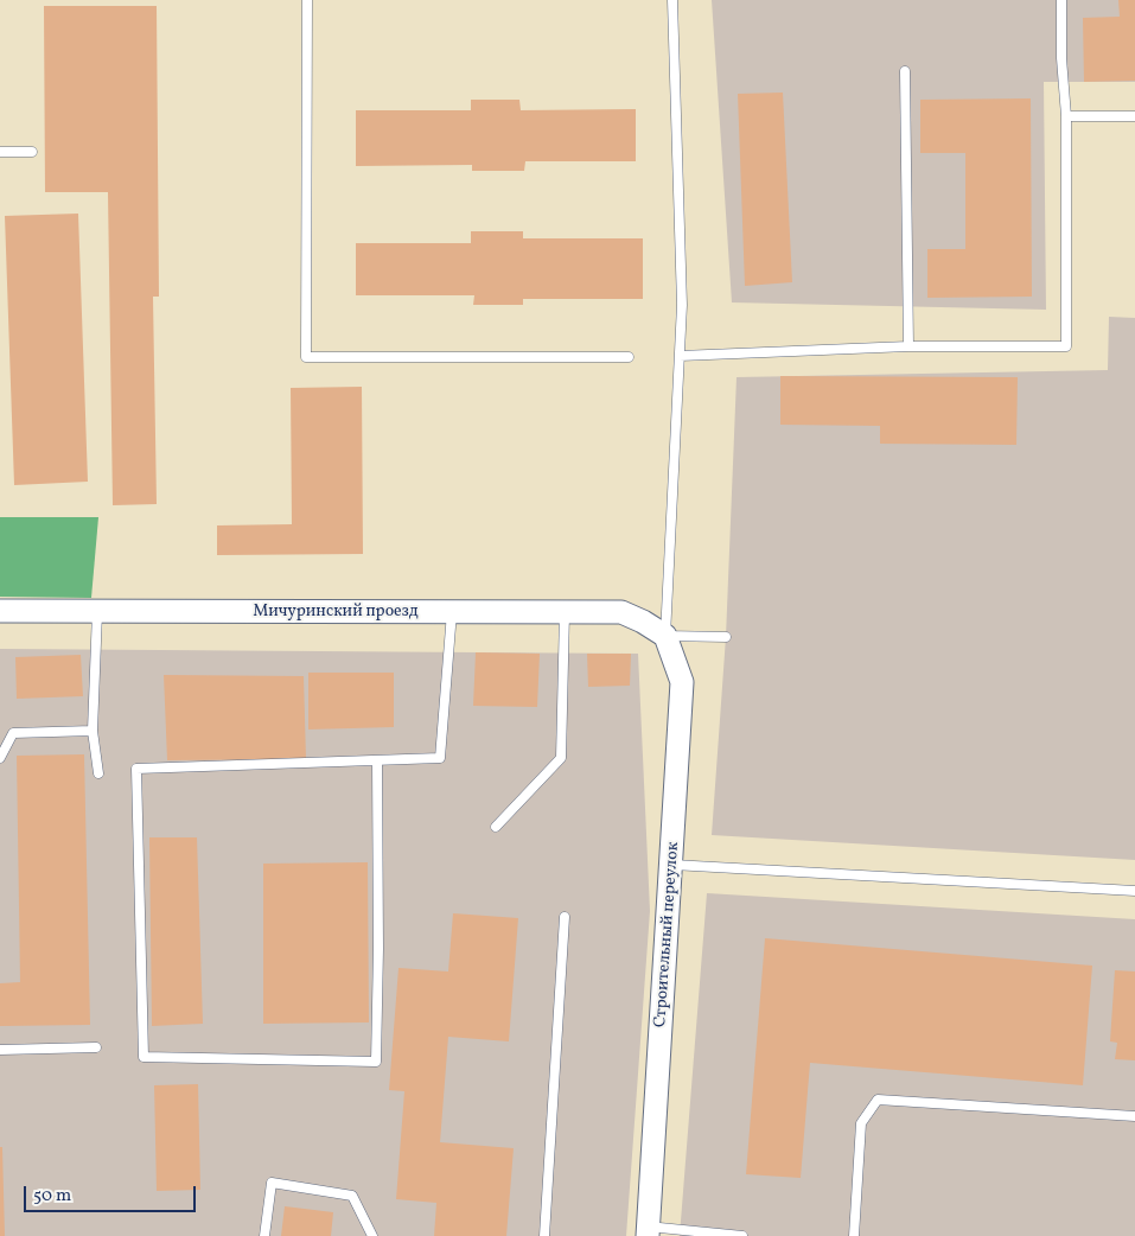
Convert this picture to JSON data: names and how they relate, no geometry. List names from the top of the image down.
{
  "streets": {
    "street": ["Мичуринский проезд", "Строительный переулок"]
  },
  "crossings": [
    ["Мичуринский проезд", "Строительный переулок"]
  ],
  "scale_bar": "50 m"
}
